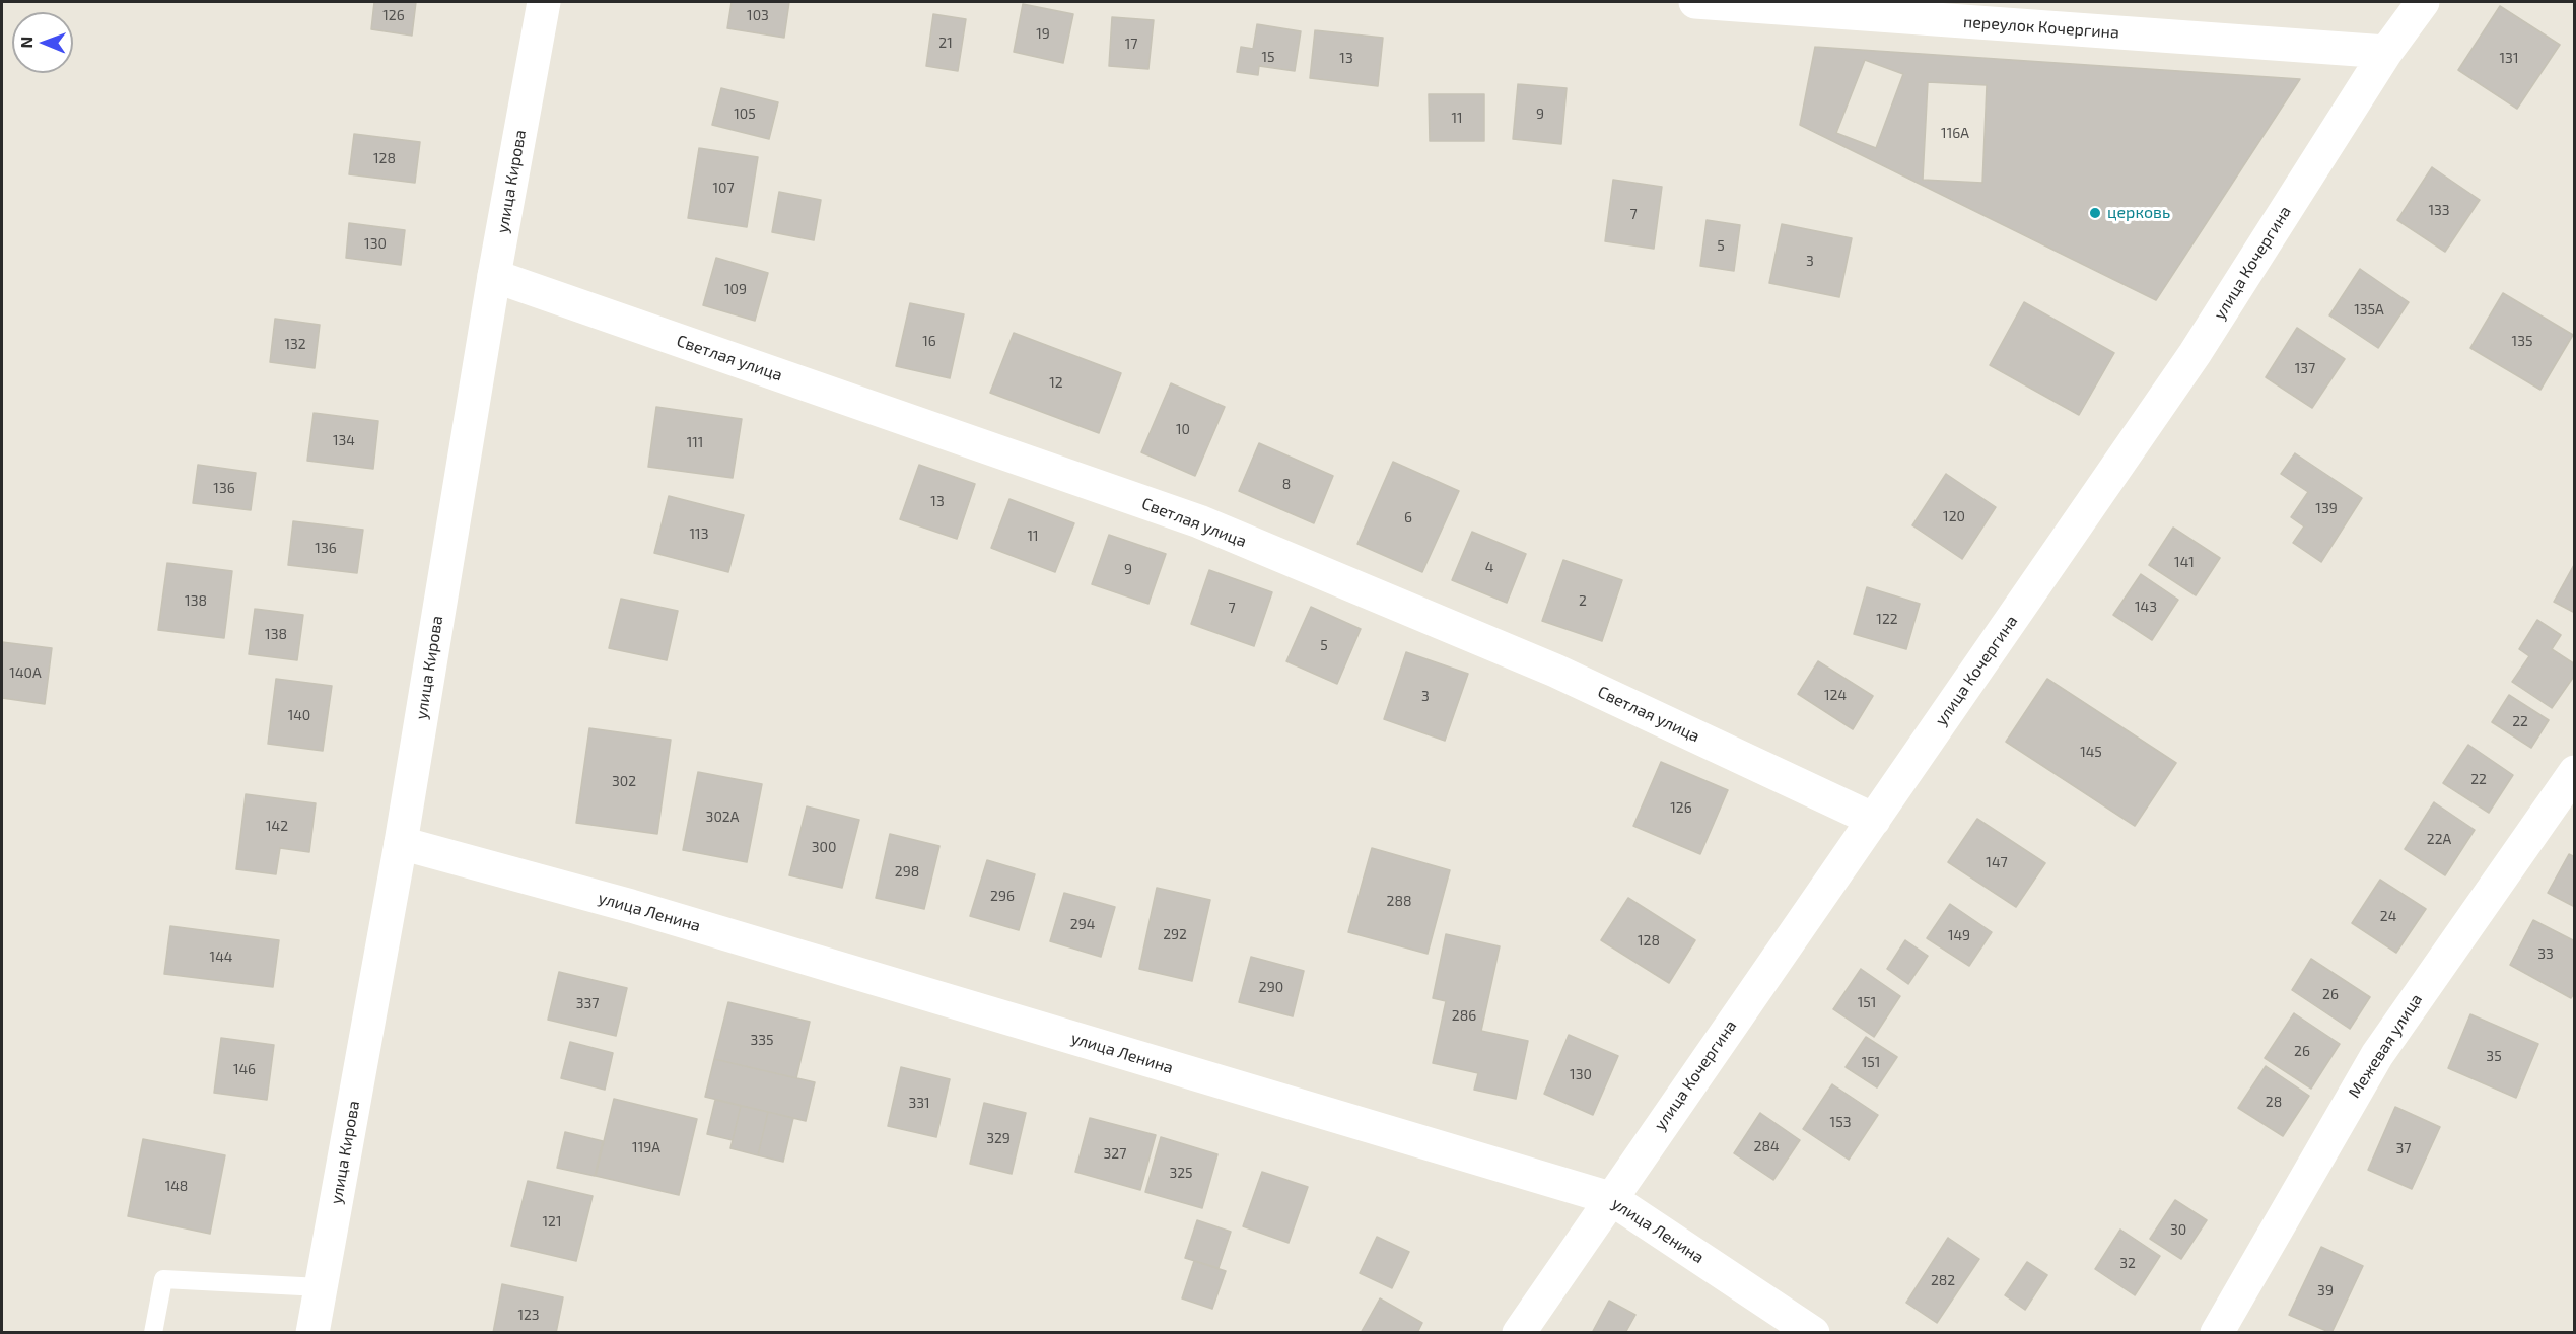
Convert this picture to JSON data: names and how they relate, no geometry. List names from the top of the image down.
{
  "streets": {
    "street": [
      "переулок Кочергина",
      "улица Кирова",
      "улица Кочергина",
      "Светлая улица",
      "улица Ленина",
      "Межевая улица"
    ]
  },
  "crossings": [
    ["переулок Кочергина", "улица Кочергина"],
    ["улица Кирова", "Светлая улица"],
    ["улица Кирова", "улица Ленина"],
    ["улица Кочергина", "Светлая улица"],
    ["улица Кочергина", "улица Ленина"]
  ],
  "places": ["церковь"],
  "house_numbers": [
    "126",
    "103",
    "19",
    "21",
    "17",
    "15",
    "13",
    "131",
    "105",
    "9",
    "11",
    "116А",
    "128",
    "107",
    "133",
    "7",
    "130",
    "5",
    "3",
    "109",
    "135А",
    "16",
    "135",
    "132",
    "137",
    "12",
    "10",
    "134",
    "111",
    "8",
    "136",
    "13",
    "139",
    "120",
    "6",
    "113",
    "11",
    "136",
    "141",
    "4",
    "9",
    "138",
    "2",
    "143",
    "7",
    "122",
    "138",
    "5",
    "140А",
    "124",
    "3",
    "140",
    "22",
    "145",
    "22",
    "302",
    "126",
    "302А",
    "142",
    "22А",
    "300",
    "147",
    "298",
    "296",
    "288",
    "24",
    "294",
    "292",
    "149",
    "128",
    "33",
    "144",
    "290",
    "26",
    "151",
    "337",
    "286",
    "335",
    "26",
    "35",
    "151",
    "146",
    "130",
    "28",
    "331",
    "153",
    "329",
    "284",
    "119А",
    "37",
    "327",
    "325",
    "148",
    "121",
    "30",
    "32",
    "282",
    "39",
    "123"
  ],
  "north": "left"
}
